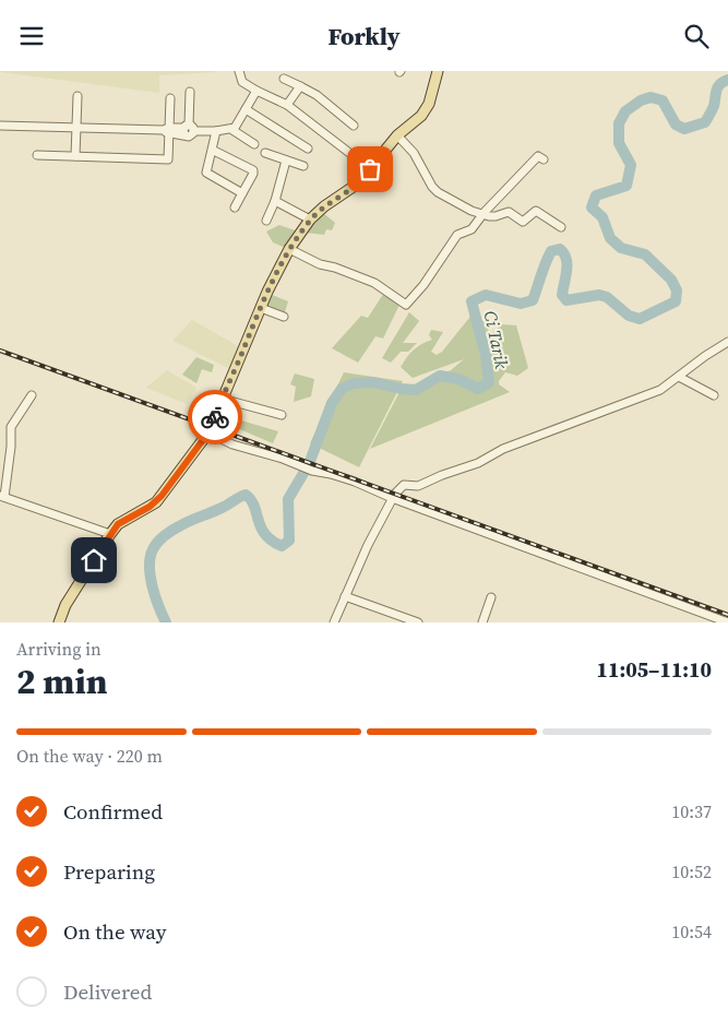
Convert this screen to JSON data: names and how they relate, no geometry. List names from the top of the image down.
{
  "water": ["Ci Tarik"],
  "page": {
    "header": "Forkly",
    "heading": ["2 min", "Arriving in", "11:05–11:10"],
    "bar": "On the way · 220 m",
    "list": [
      ["Confirmed", "10:37"],
      ["Preparing", "10:52"],
      ["On the way", "10:54"],
      "Delivered"
    ]
  }
}
